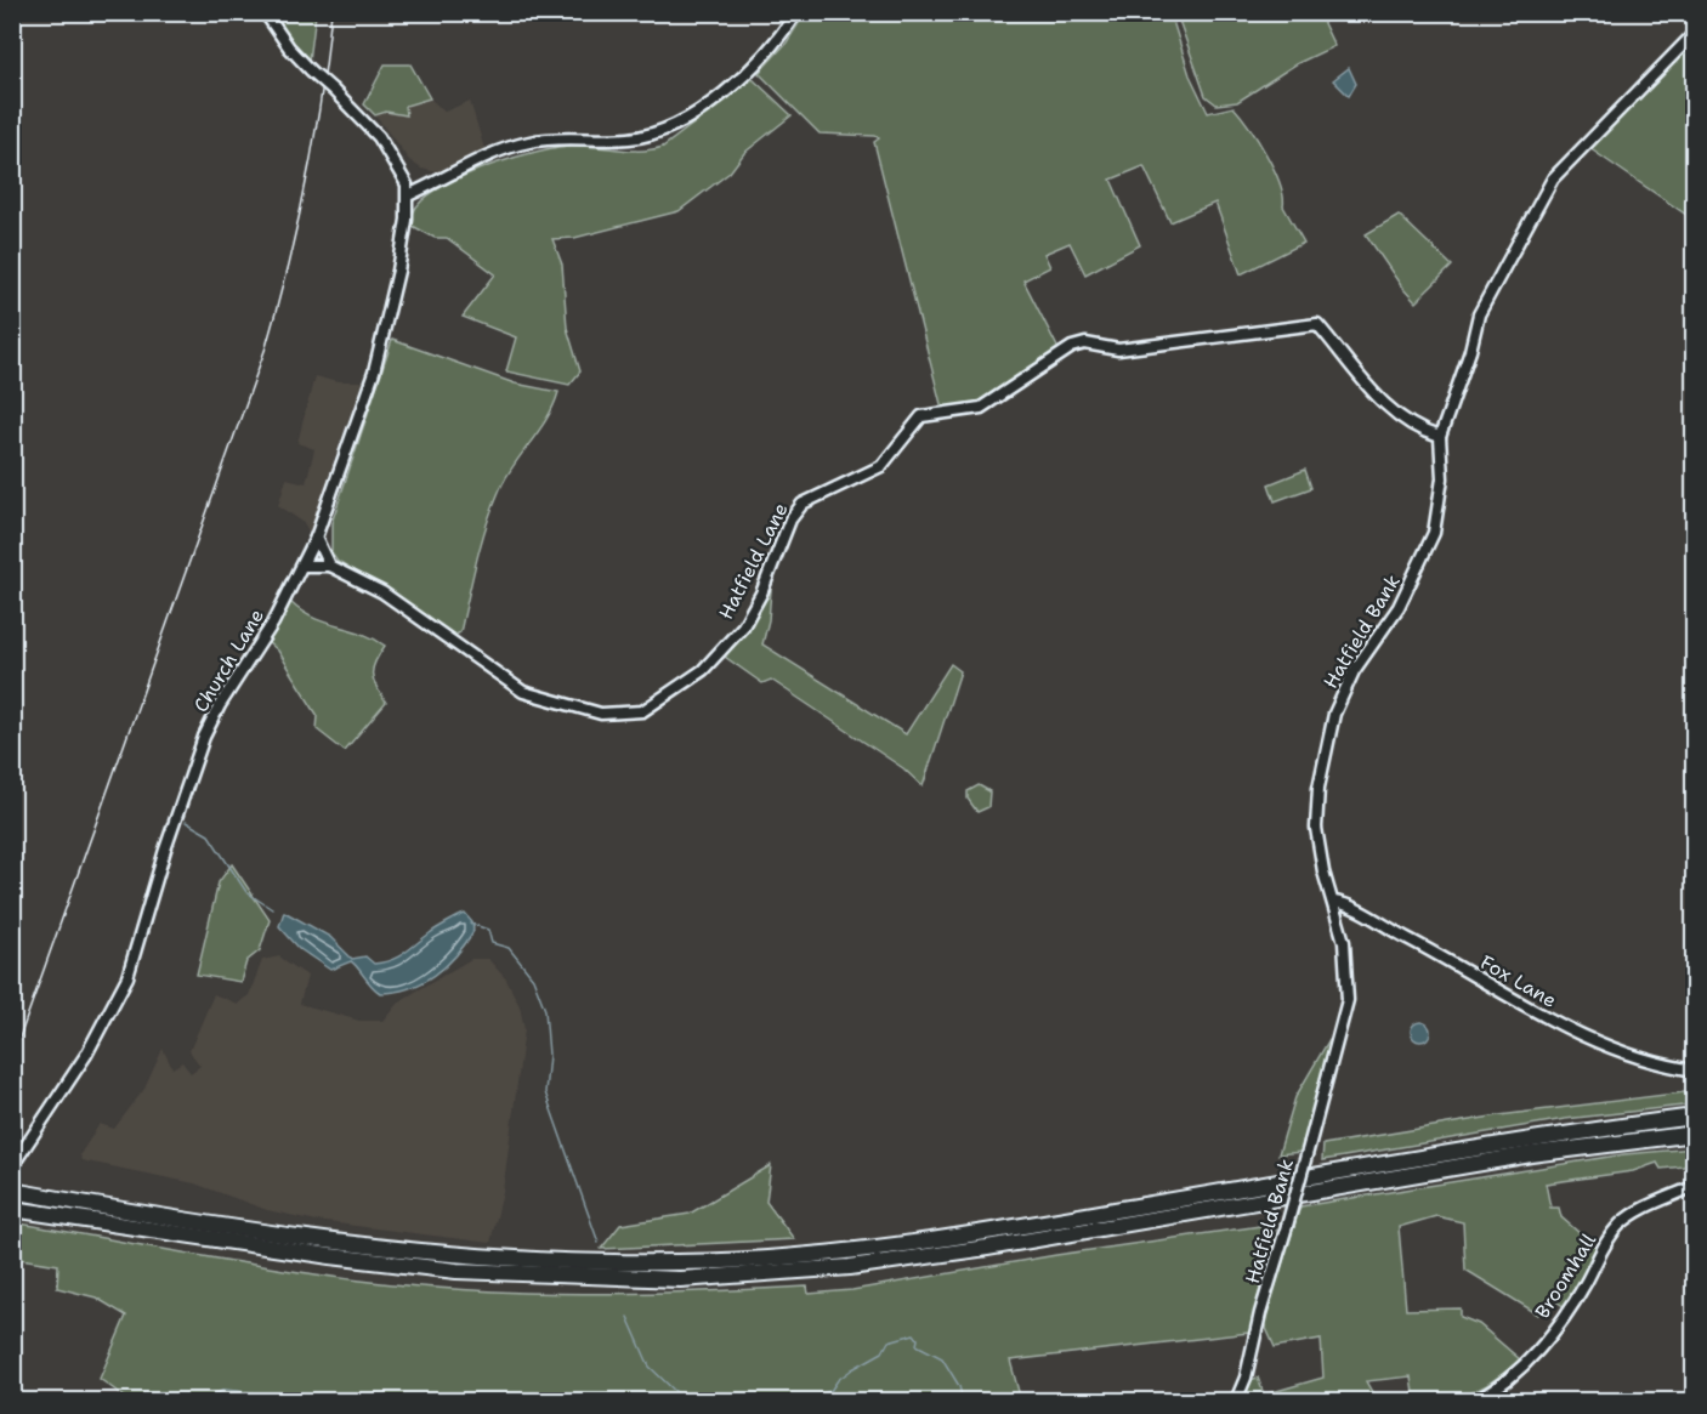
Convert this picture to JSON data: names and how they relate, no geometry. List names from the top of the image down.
{
  "streets": {
    "street": [
      "Hatfield Lane",
      "Hatfield Bank",
      "Church Lane",
      "Fox Lane",
      "Broomhall"
    ]
  },
  "crossings": [
    ["Hatfield Lane", "Hatfield Bank"],
    ["Hatfield Lane", "Church Lane"],
    ["Hatfield Bank", "Fox Lane"]
  ]
}
